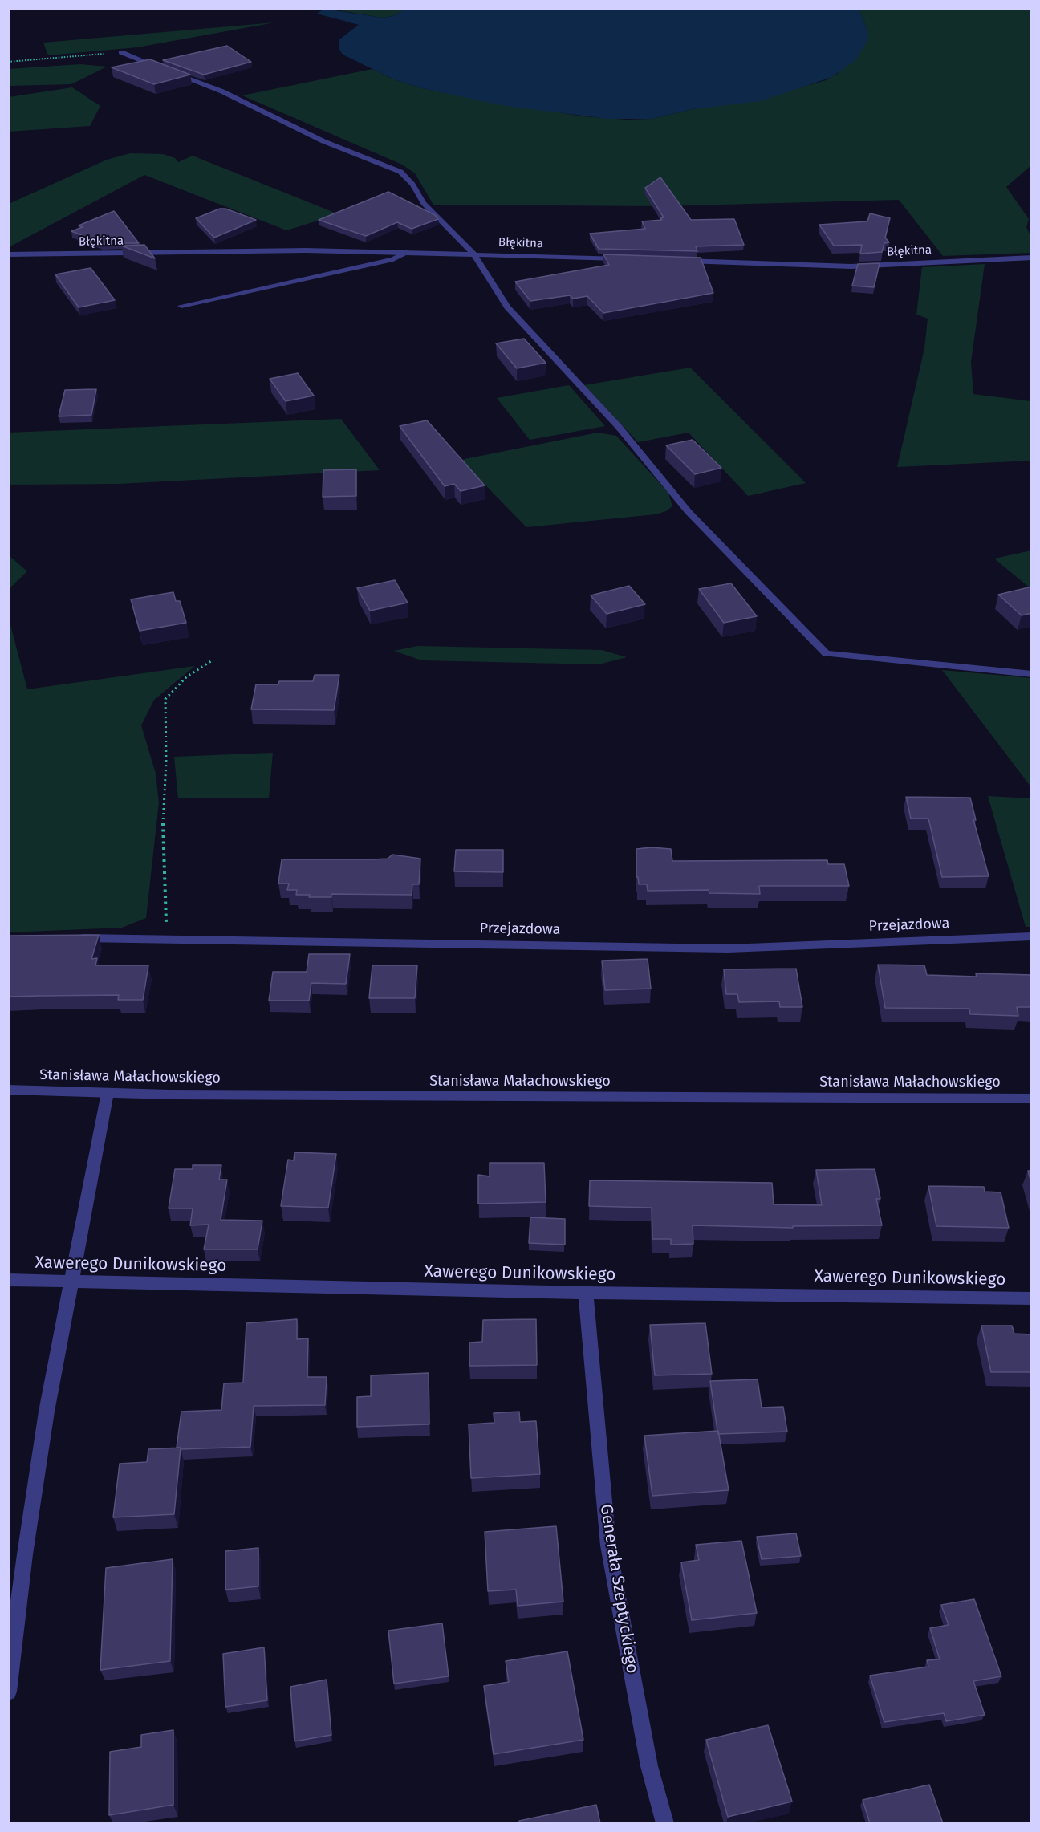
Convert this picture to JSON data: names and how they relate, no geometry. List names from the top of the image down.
{
  "streets": {
    "street": [
      "Błękitna",
      "Przejazdowa",
      "Stanisława Małachowskiego",
      "Xawerego Dunikowskiego",
      "Generała Szeptyckiego"
    ]
  },
  "crossings": [
    ["Xawerego Dunikowskiego", "Generała Szeptyckiego"]
  ]
}
